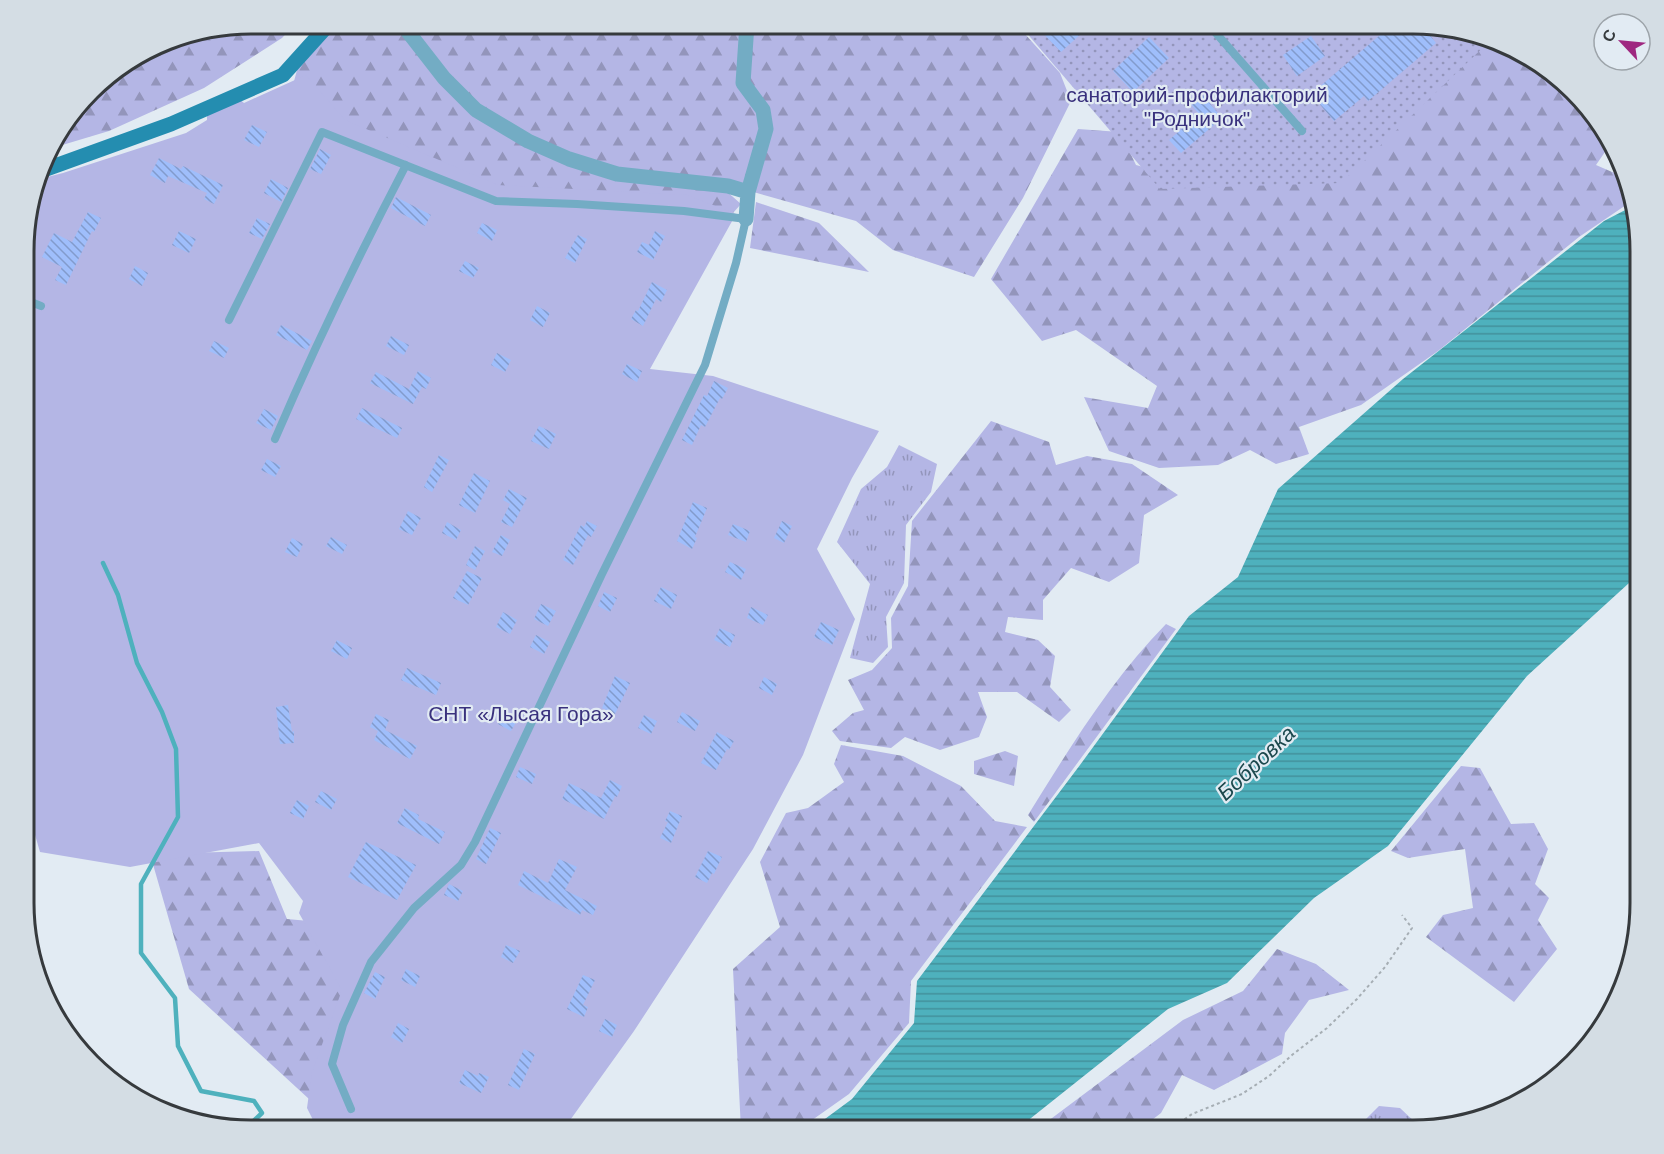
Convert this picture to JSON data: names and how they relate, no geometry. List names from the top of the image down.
{
  "water": ["Бобровка"],
  "parks": ["санаторий-профилакторий \"Родничок\"", "СНТ «Лысая Гора»"],
  "north": "top left"
}
